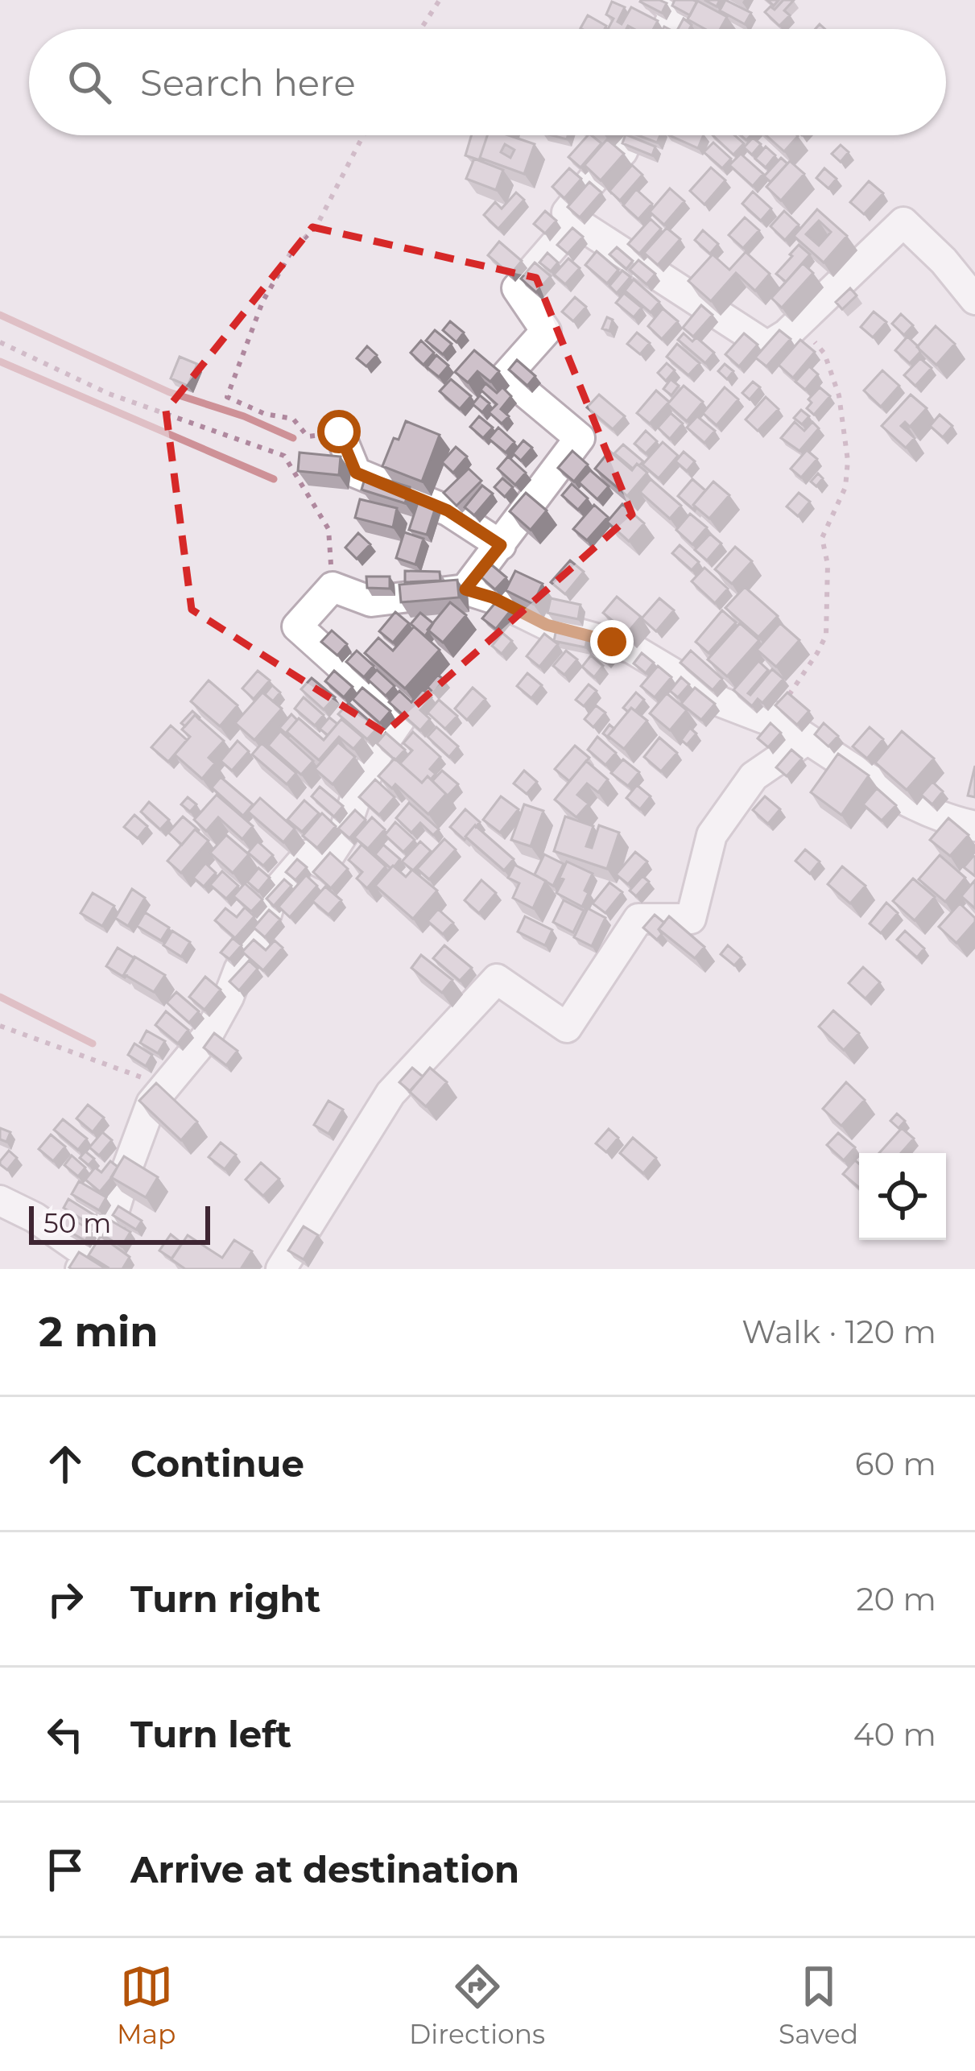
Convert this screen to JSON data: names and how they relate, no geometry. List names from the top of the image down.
{
  "scale_bar": "50 m",
  "page": {
    "search": "Search here",
    "scale": "50 m",
    "heading": ["2 min", "Walk · 120 m"],
    "list": [
      ["Continue", "60 m"],
      ["Turn right", "20 m"],
      ["Turn left", "40 m"],
      "Arrive at destination"
    ],
    "nav": ["Map", "Directions", "Saved"]
  }
}
